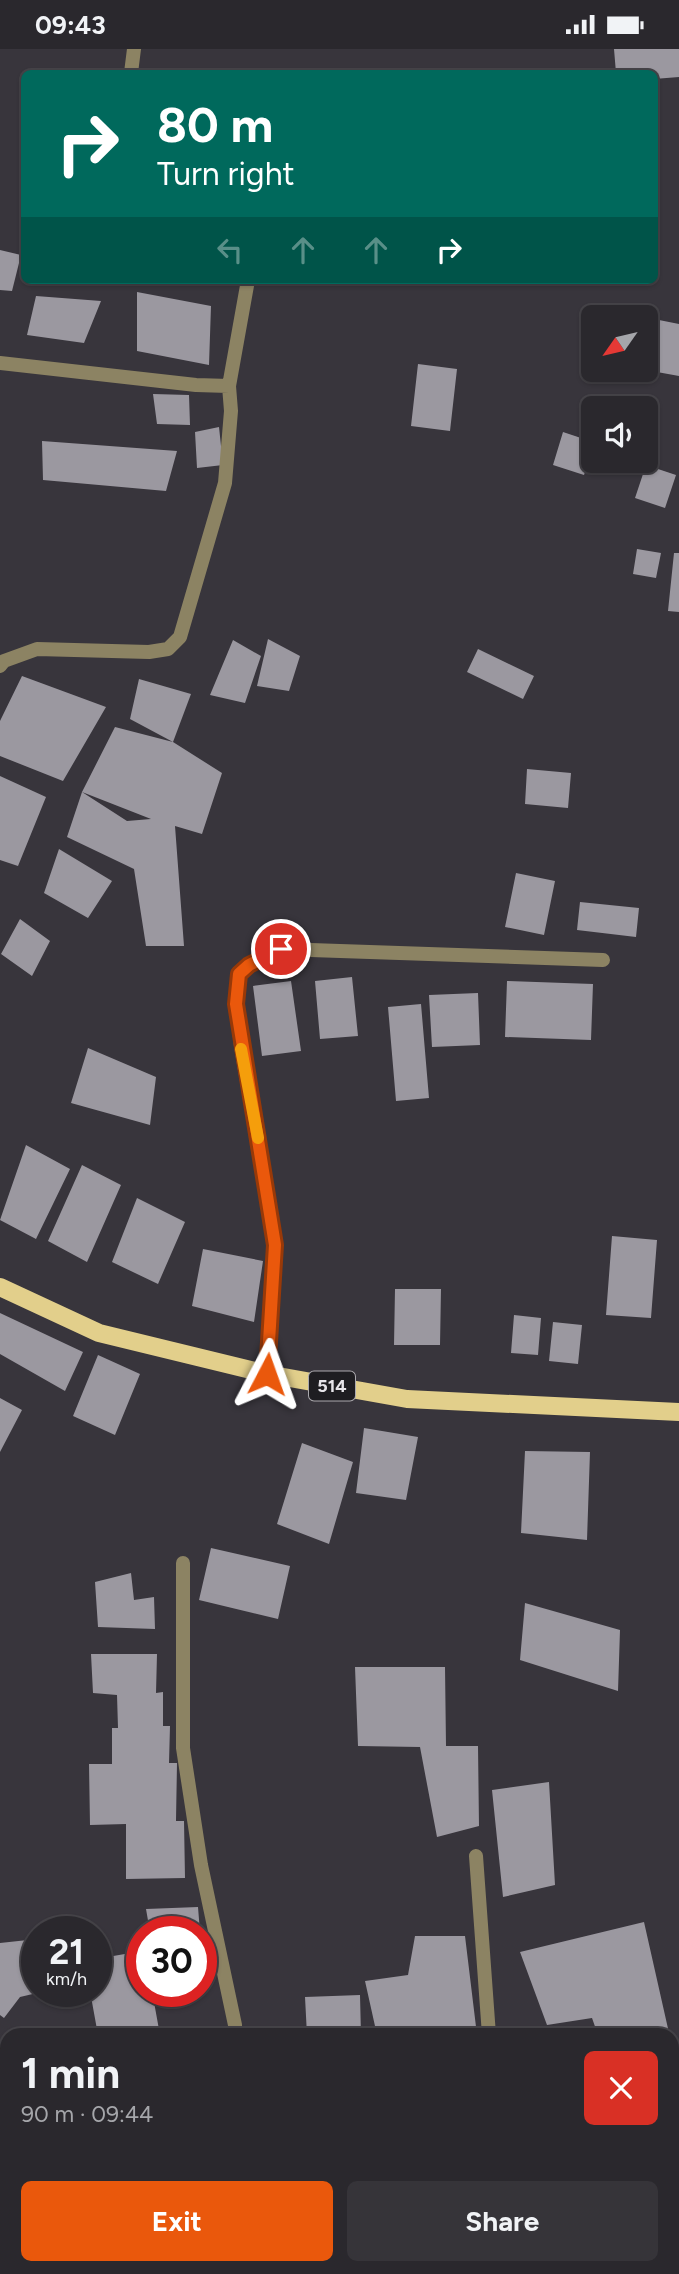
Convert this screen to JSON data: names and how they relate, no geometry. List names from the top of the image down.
{
  "streets": {
    "main road": ["514"]
  },
  "north": "bottom left",
  "page": {
    "status": "09:43",
    "turn": ["80 m", "Turn right"],
    "speed": "21 km/h",
    "limit": "30",
    "heading": ["1 min", "90 m · 09:44"],
    "buttons": ["Exit", "Share"]
  }
}
